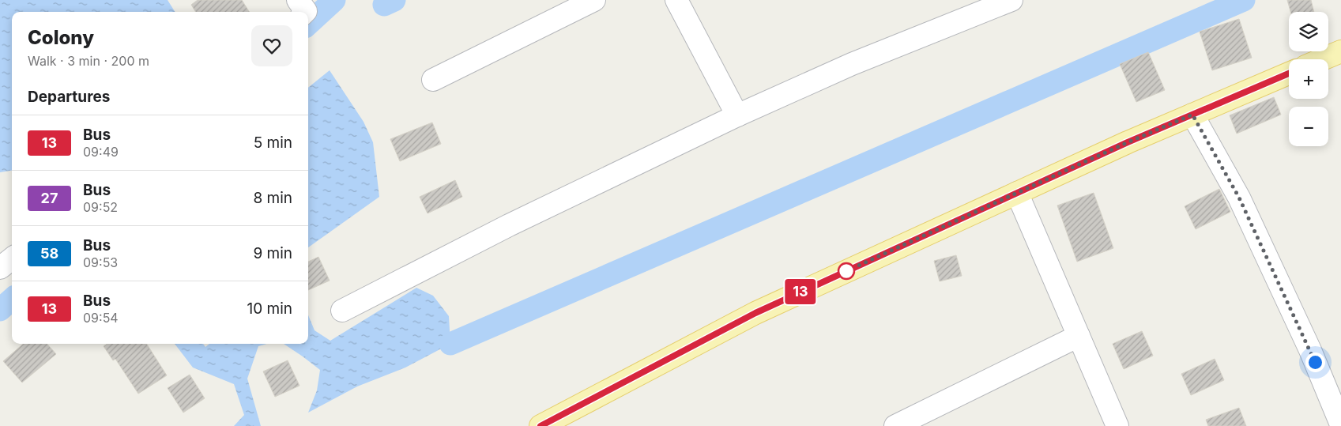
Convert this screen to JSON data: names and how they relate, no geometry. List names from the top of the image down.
{
  "lines": ["bus line 13"],
  "page": {
    "on_map": "13",
    "map_buttons": ["+", "−"],
    "heading": [
      ["Colony", "Walk · 3 min · 200 m"],
      "Departures"
    ],
    "list": [
      {
        "mark": "13",
        "name": "Bus",
        "note": "09:49",
        "value": "5 min"
      },
      {
        "mark": "27",
        "name": "Bus",
        "note": "09:52",
        "value": "8 min"
      },
      {
        "mark": "58",
        "name": "Bus",
        "note": "09:53",
        "value": "9 min"
      },
      {
        "mark": "13",
        "name": "Bus",
        "note": "09:54",
        "value": "10 min"
      }
    ]
  }
}
